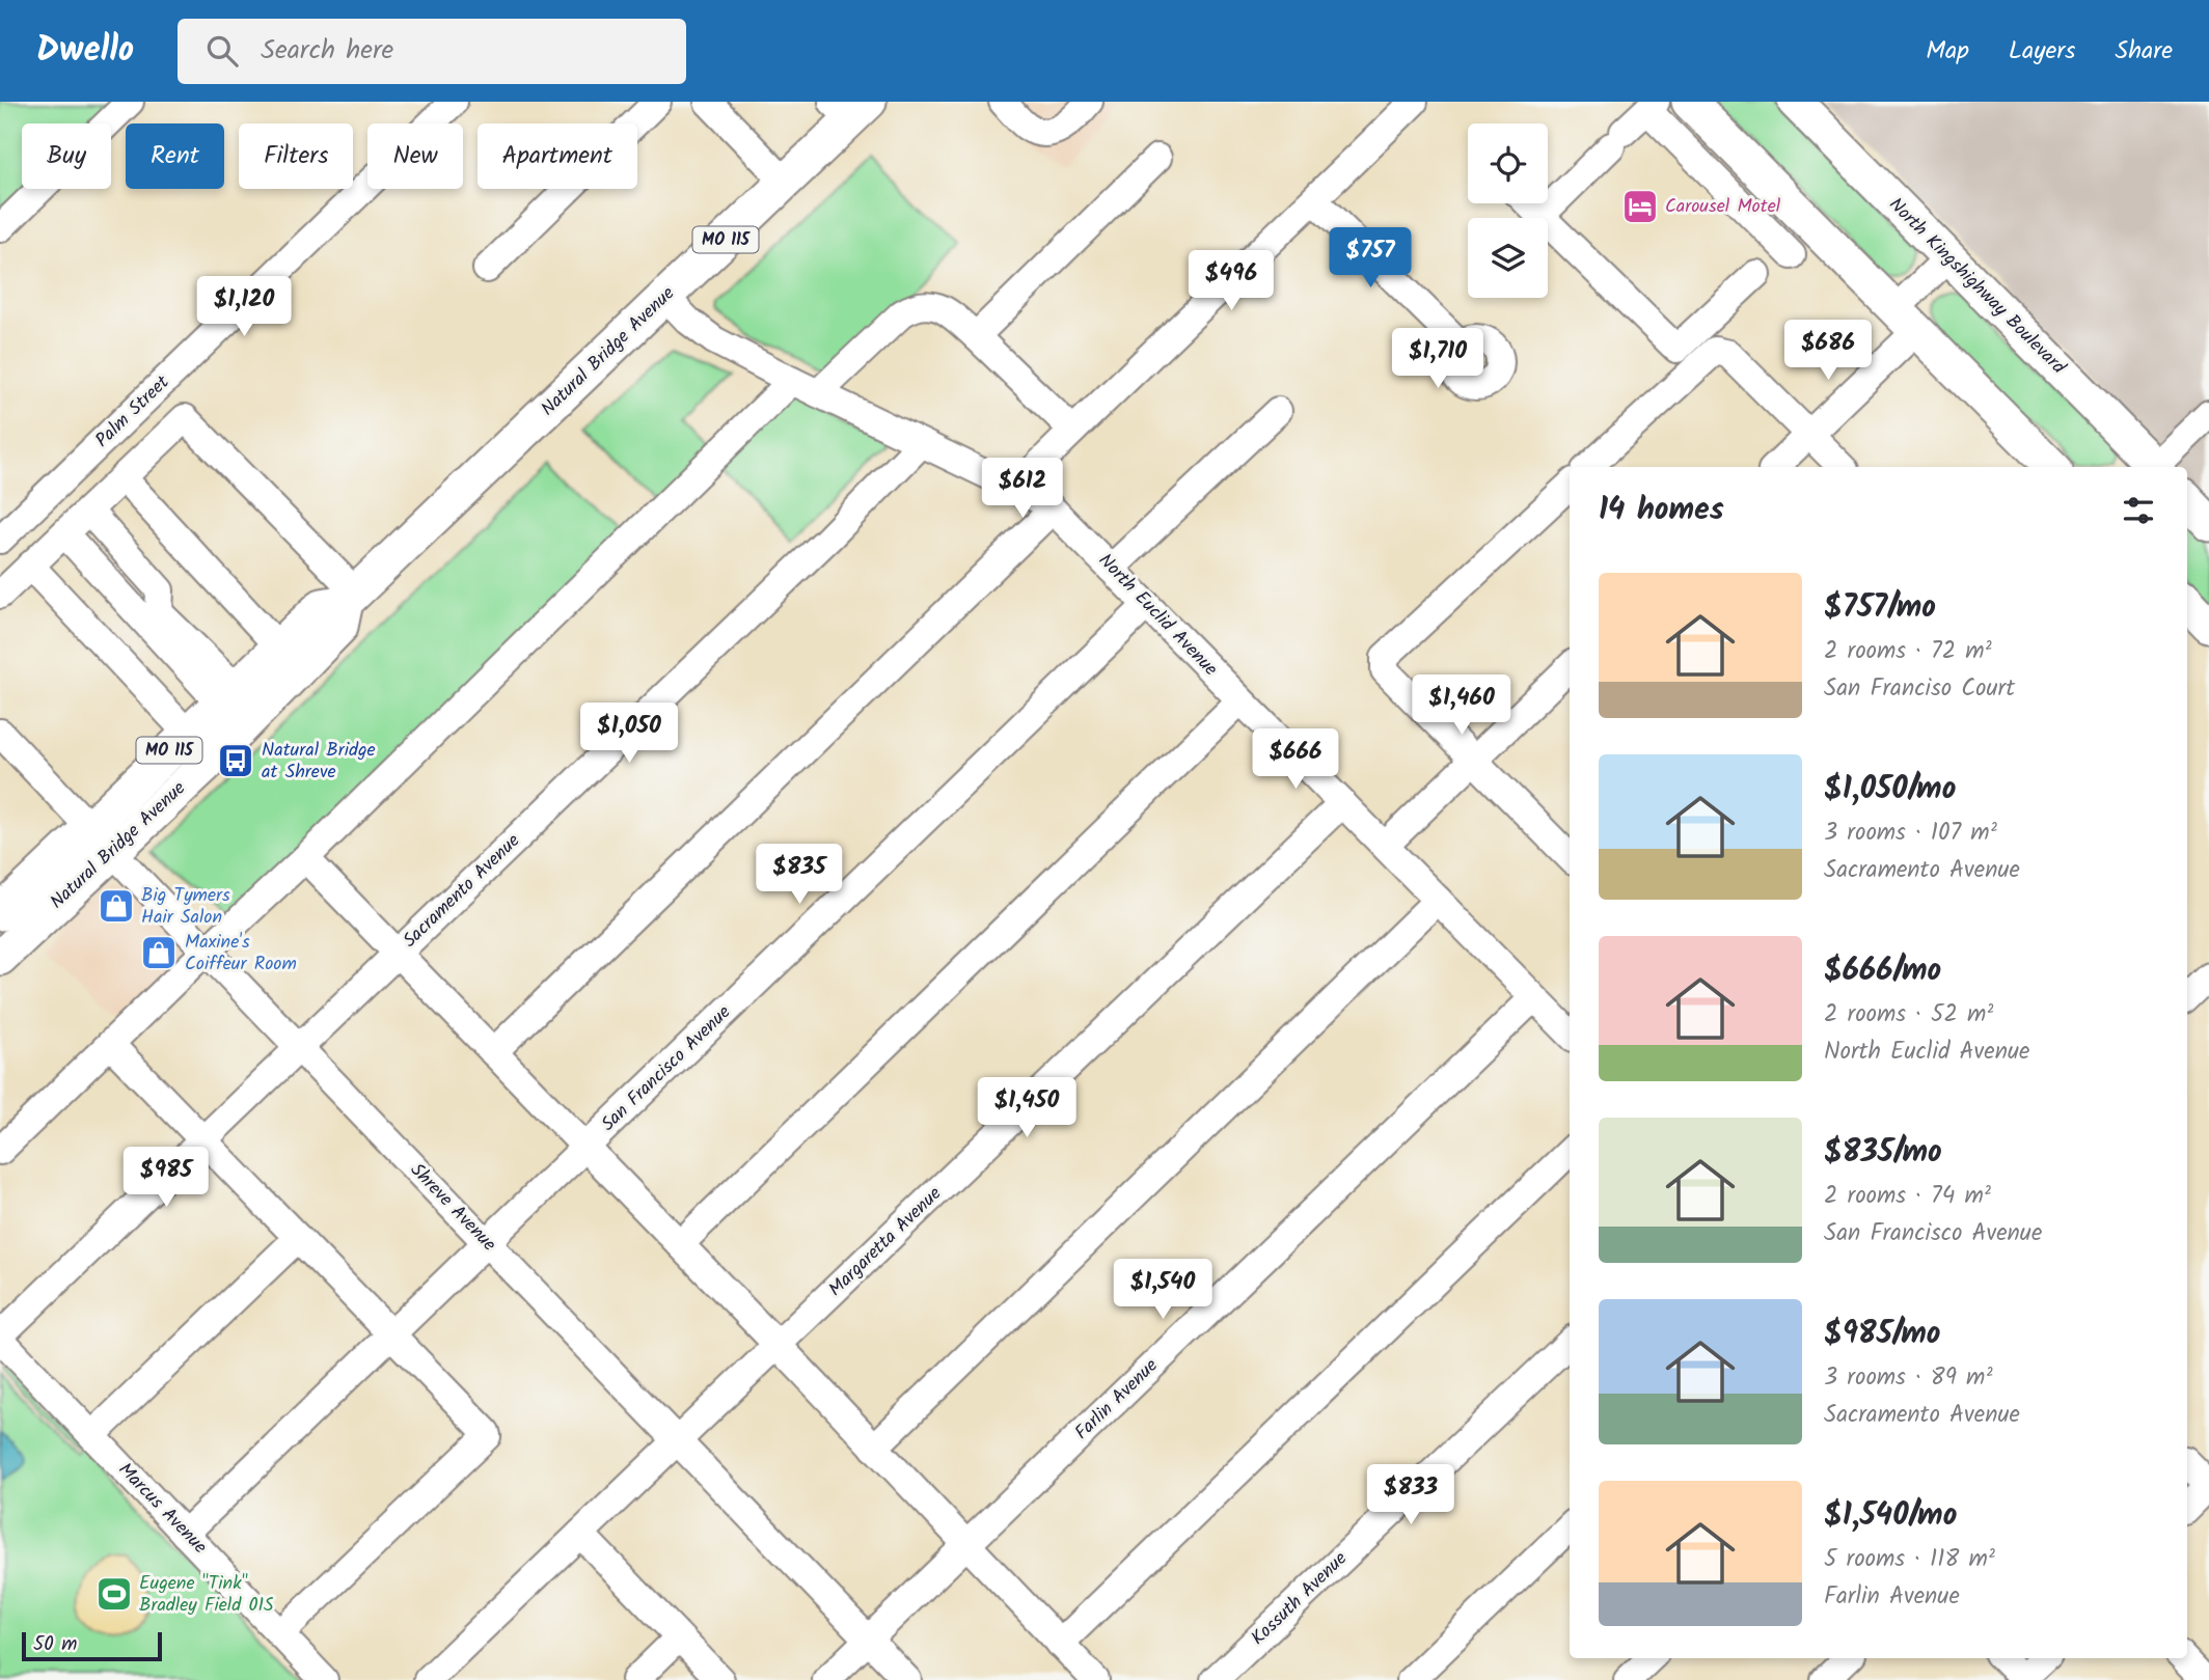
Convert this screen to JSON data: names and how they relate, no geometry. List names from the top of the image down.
{
  "streets": {
    "main road": ["MO 115", "North Kingshighway Boulevard", "Natural Bridge Avenue"],
    "street": [
      "Palm Street",
      "North Euclid Avenue",
      "Sacramento Avenue",
      "San Francisco Avenue",
      "Shreve Avenue",
      "Margaretta Avenue",
      "Farlin Avenue",
      "Marcus Avenue",
      "Kossuth Avenue"
    ]
  },
  "crossings": [
    ["Natural Bridge Avenue", "North Euclid Avenue"],
    ["Natural Bridge Avenue", "Shreve Avenue"],
    ["North Euclid Avenue", "Sacramento Avenue"],
    ["North Euclid Avenue", "San Francisco Avenue"],
    ["North Euclid Avenue", "Margaretta Avenue"],
    ["North Euclid Avenue", "Farlin Avenue"],
    ["Sacramento Avenue", "Shreve Avenue"],
    ["Sacramento Avenue", "Marcus Avenue"],
    ["San Francisco Avenue", "Shreve Avenue"],
    ["San Francisco Avenue", "Marcus Avenue"],
    ["Shreve Avenue", "Margaretta Avenue"],
    ["Shreve Avenue", "Farlin Avenue"]
  ],
  "places": {
    "hotel": ["Carousel Motel"],
    "bus stop": ["Natural Bridge at Shreve"],
    "shop": ["Big Tymers Hair Salon", "Maxine's Coiffeur Room"],
    "sports": ["Eugene \"Tink\" Bradley Field 01S"]
  },
  "scale_bar": "50 m",
  "page": {
    "header": "Dwello",
    "search": "Search here",
    "nav": ["Map", "Layers", "Share"],
    "chip": [
      "Buy",
      "Rent",
      "Filters",
      "New",
      "Apartment"
    ],
    "price": [
      "$757",
      "$496",
      "$1,120",
      "$686",
      "$1,710",
      "$612",
      "$1,460",
      "$1,050",
      "$666",
      "$835",
      "$1,450",
      "$985",
      "$1,540",
      "$833"
    ],
    "heading": "14 homes",
    "list": [
      {
        "name": "$757/mo",
        "note": "2 rooms · 72 m² · San Franciso Court"
      },
      {
        "name": "$1,050/mo",
        "note": "3 rooms · 107 m² · Sacramento Avenue"
      },
      {
        "name": "$666/mo",
        "note": "2 rooms · 52 m² · North Euclid Avenue"
      },
      {
        "name": "$835/mo",
        "note": "2 rooms · 74 m² · San Francisco Avenue"
      },
      {
        "name": "$985/mo",
        "note": "3 rooms · 89 m² · Sacramento Avenue"
      },
      {
        "name": "$1,540/mo",
        "note": "5 rooms · 118 m² · Farlin Avenue"
      }
    ],
    "scale": "50 m"
  }
}
